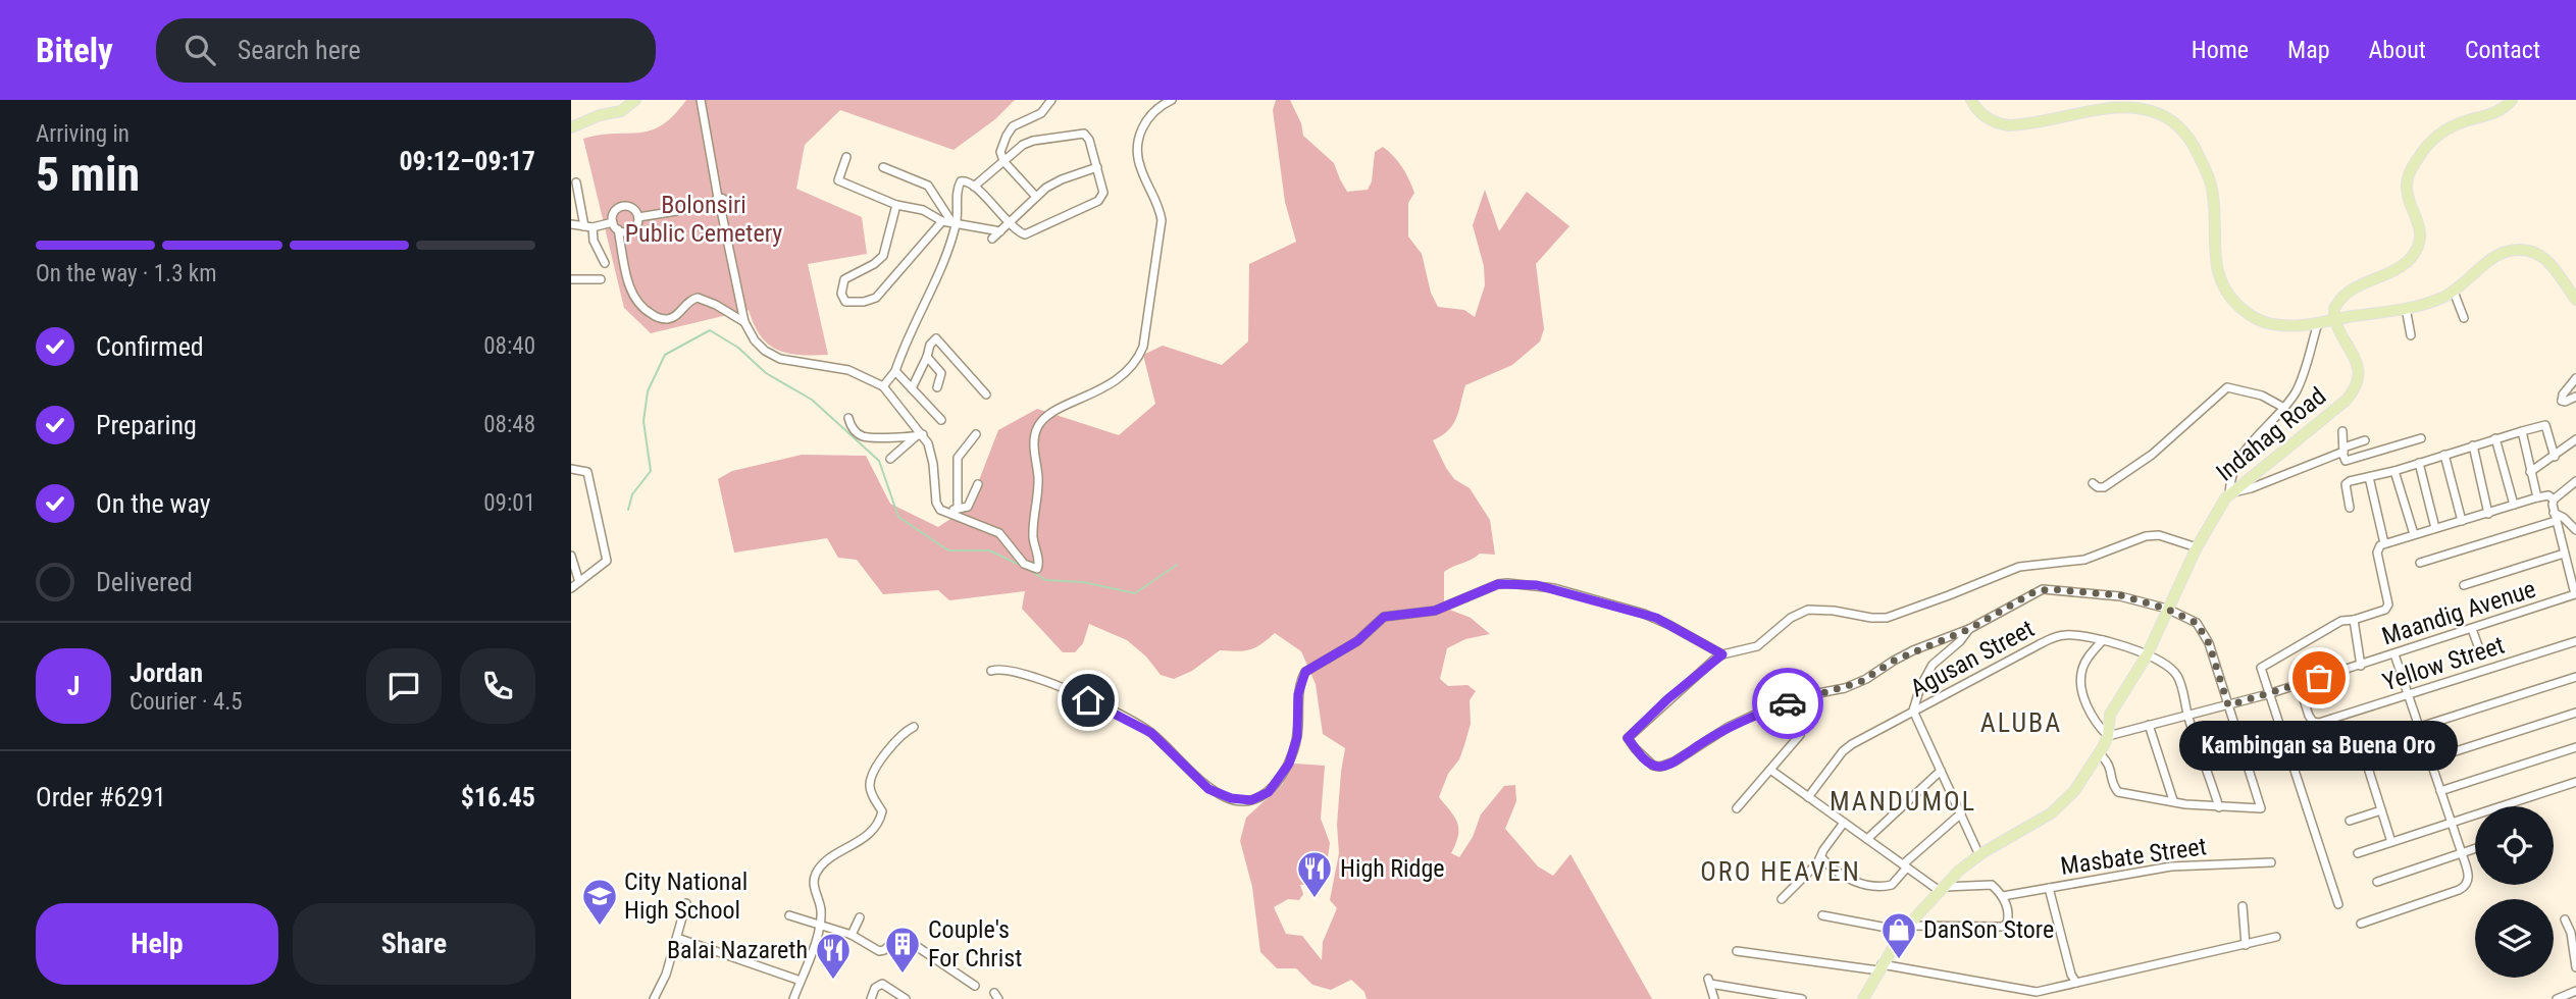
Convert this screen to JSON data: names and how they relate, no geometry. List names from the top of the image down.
{
  "streets": {
    "main road": ["Indahag Road"],
    "street": [
      "Maandig Avenue",
      "Agusan Street",
      "Yellow Street",
      "Masbate Street"
    ]
  },
  "crossings": [
    ["Indahag Road", "Maandig Avenue"],
    ["Indahag Road", "Agusan Street"],
    ["Maandig Avenue", "Agusan Street"],
    ["Maandig Avenue", "Yellow Street"]
  ],
  "districts": ["ALUBA", "MANDUMOL", "ORO HEAVEN"],
  "parks": ["Bolonsiri Public Cemetery"],
  "places": {
    "other": ["Kambingan sa Buena Oro"],
    "restaurant": ["High Ridge", "Balai Nazareth"],
    "school or university": ["City National High School"],
    "shop": ["DanSon Store"],
    "building": ["Couple's For Christ"]
  },
  "page": {
    "header": "Bitely",
    "search": "Search here",
    "nav": [
      "Home",
      "Map",
      "About",
      "Contact"
    ],
    "heading": ["5 min", "Arriving in", "09:12–09:17"],
    "panel": [
      "Jordan",
      "Courier · 4.5",
      "Order #6291",
      "$16.45"
    ],
    "bar": "On the way · 1.3 km",
    "list": [
      ["Confirmed", "08:40"],
      ["Preparing", "08:48"],
      ["On the way", "09:01"],
      "Delivered"
    ],
    "round": "J",
    "bubble": "Kambingan sa Buena Oro",
    "buttons": ["Help", "Share"]
  }
}
